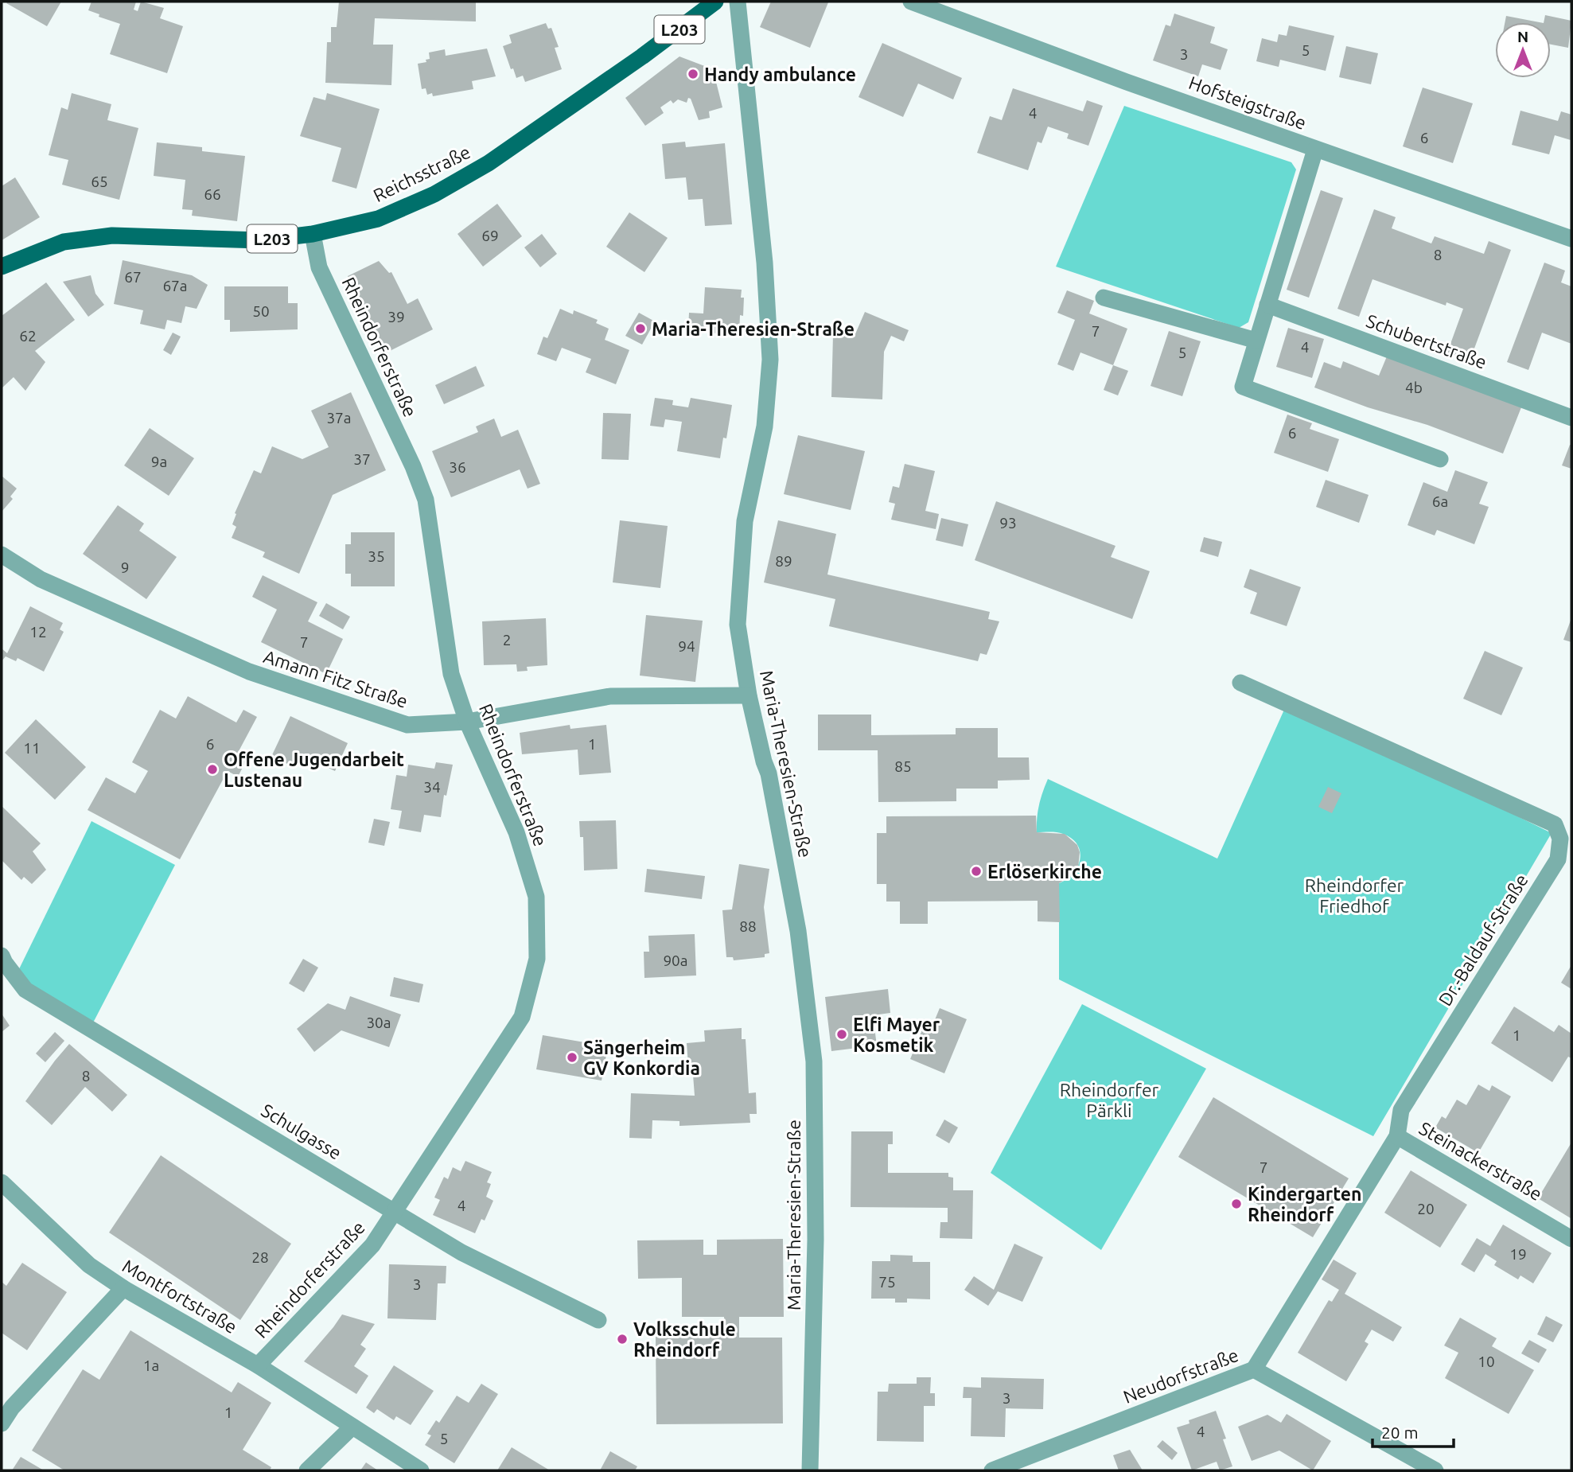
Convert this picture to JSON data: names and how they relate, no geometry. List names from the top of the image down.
{
  "streets": {
    "main road": ["L203", "Reichsstraße"],
    "street": [
      "Hofsteigstraße",
      "Schubertstraße",
      "Rheindorferstraße",
      "Amann Fitz Straße",
      "Maria-Theresien-Straße",
      "Dr.-Baldauf-Straße",
      "Schulgasse",
      "Steinackerstraße",
      "Montfortstraße",
      "Neudorfstraße"
    ]
  },
  "crossings": [
    ["Reichsstraße", "Rheindorferstraße"],
    ["Rheindorferstraße", "Amann Fitz Straße"],
    ["Rheindorferstraße", "Schulgasse"],
    ["Rheindorferstraße", "Montfortstraße"],
    ["Amann Fitz Straße", "Maria-Theresien-Straße"],
    ["Dr.-Baldauf-Straße", "Steinackerstraße"],
    ["Dr.-Baldauf-Straße", "Neudorfstraße"]
  ],
  "parks": ["Rheindorfer Friedhof", "Rheindorfer Pärkli"],
  "places": [
    "Handy ambulance",
    "Maria-Theresien-Straße",
    "Offene Jugendarbeit Lustenau",
    "Erlöserkirche",
    "Elfi Mayer Kosmetik",
    "Sängerheim GV Konkordia",
    "Kindergarten Rheindorf",
    "Volksschule Rheindorf"
  ],
  "house_numbers": [
    "5",
    "3",
    "4",
    "6",
    "65",
    "66",
    "69",
    "8",
    "67",
    "67a",
    "50",
    "39",
    "7",
    "62",
    "4",
    "5",
    "4b",
    "37a",
    "6",
    "37",
    "9a",
    "36",
    "6a",
    "93",
    "35",
    "89",
    "9",
    "12",
    "2",
    "7",
    "94",
    "6",
    "1",
    "11",
    "85",
    "34",
    "88",
    "90a",
    "30a",
    "1",
    "8",
    "7",
    "4",
    "20",
    "19",
    "28",
    "75",
    "3",
    "10",
    "1a",
    "3",
    "1",
    "4",
    "5"
  ],
  "scale_bar": "20 m",
  "north": "top"
}
